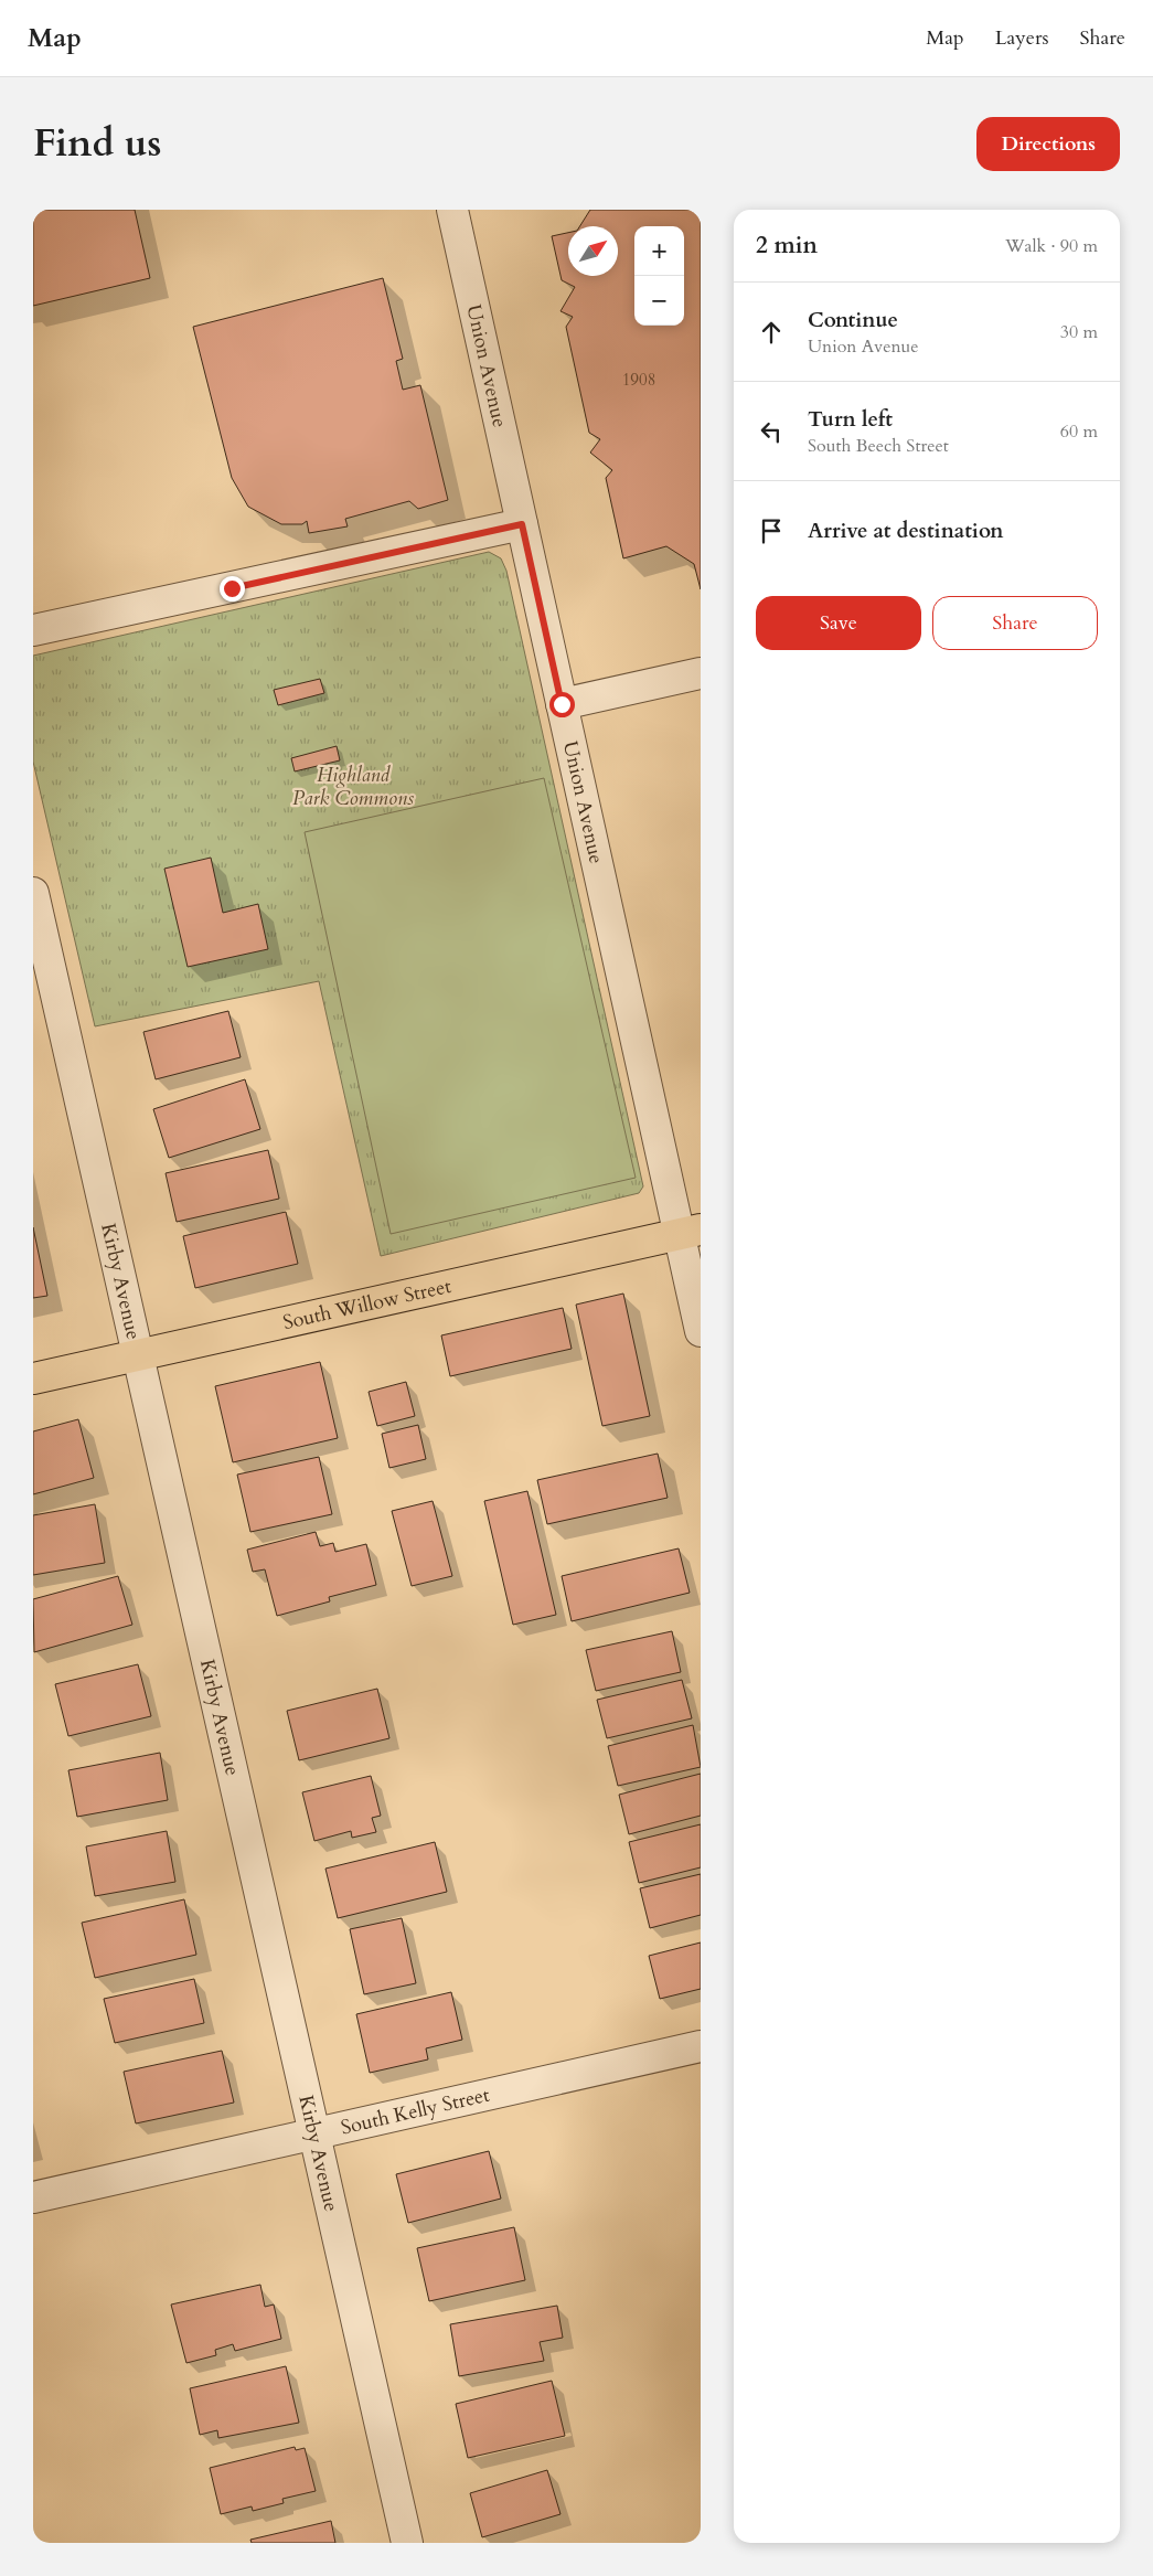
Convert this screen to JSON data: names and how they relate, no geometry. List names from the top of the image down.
{
  "streets": {
    "main road": ["South Willow Street"],
    "street": ["Union Avenue", "Kirby Avenue", "South Kelly Street"]
  },
  "crossings": [
    ["Union Avenue", "South Willow Street"],
    ["Kirby Avenue", "South Willow Street"],
    ["Kirby Avenue", "South Kelly Street"]
  ],
  "parks": ["Highland Park Commons"],
  "house_numbers": ["1908"],
  "north": "top right",
  "page": {
    "header": "Map",
    "nav": ["Map", "Layers", "Share"],
    "title": "Find us",
    "buttons": [
      "Directions",
      ["Save", "Share"]
    ],
    "heading": ["2 min", "Walk · 90 m"],
    "map_buttons": ["+", "−"],
    "list": [
      ["Continue", "Union Avenue", "30 m"],
      ["Turn left", "South Beech Street", "60 m"],
      "Arrive at destination"
    ]
  }
}
